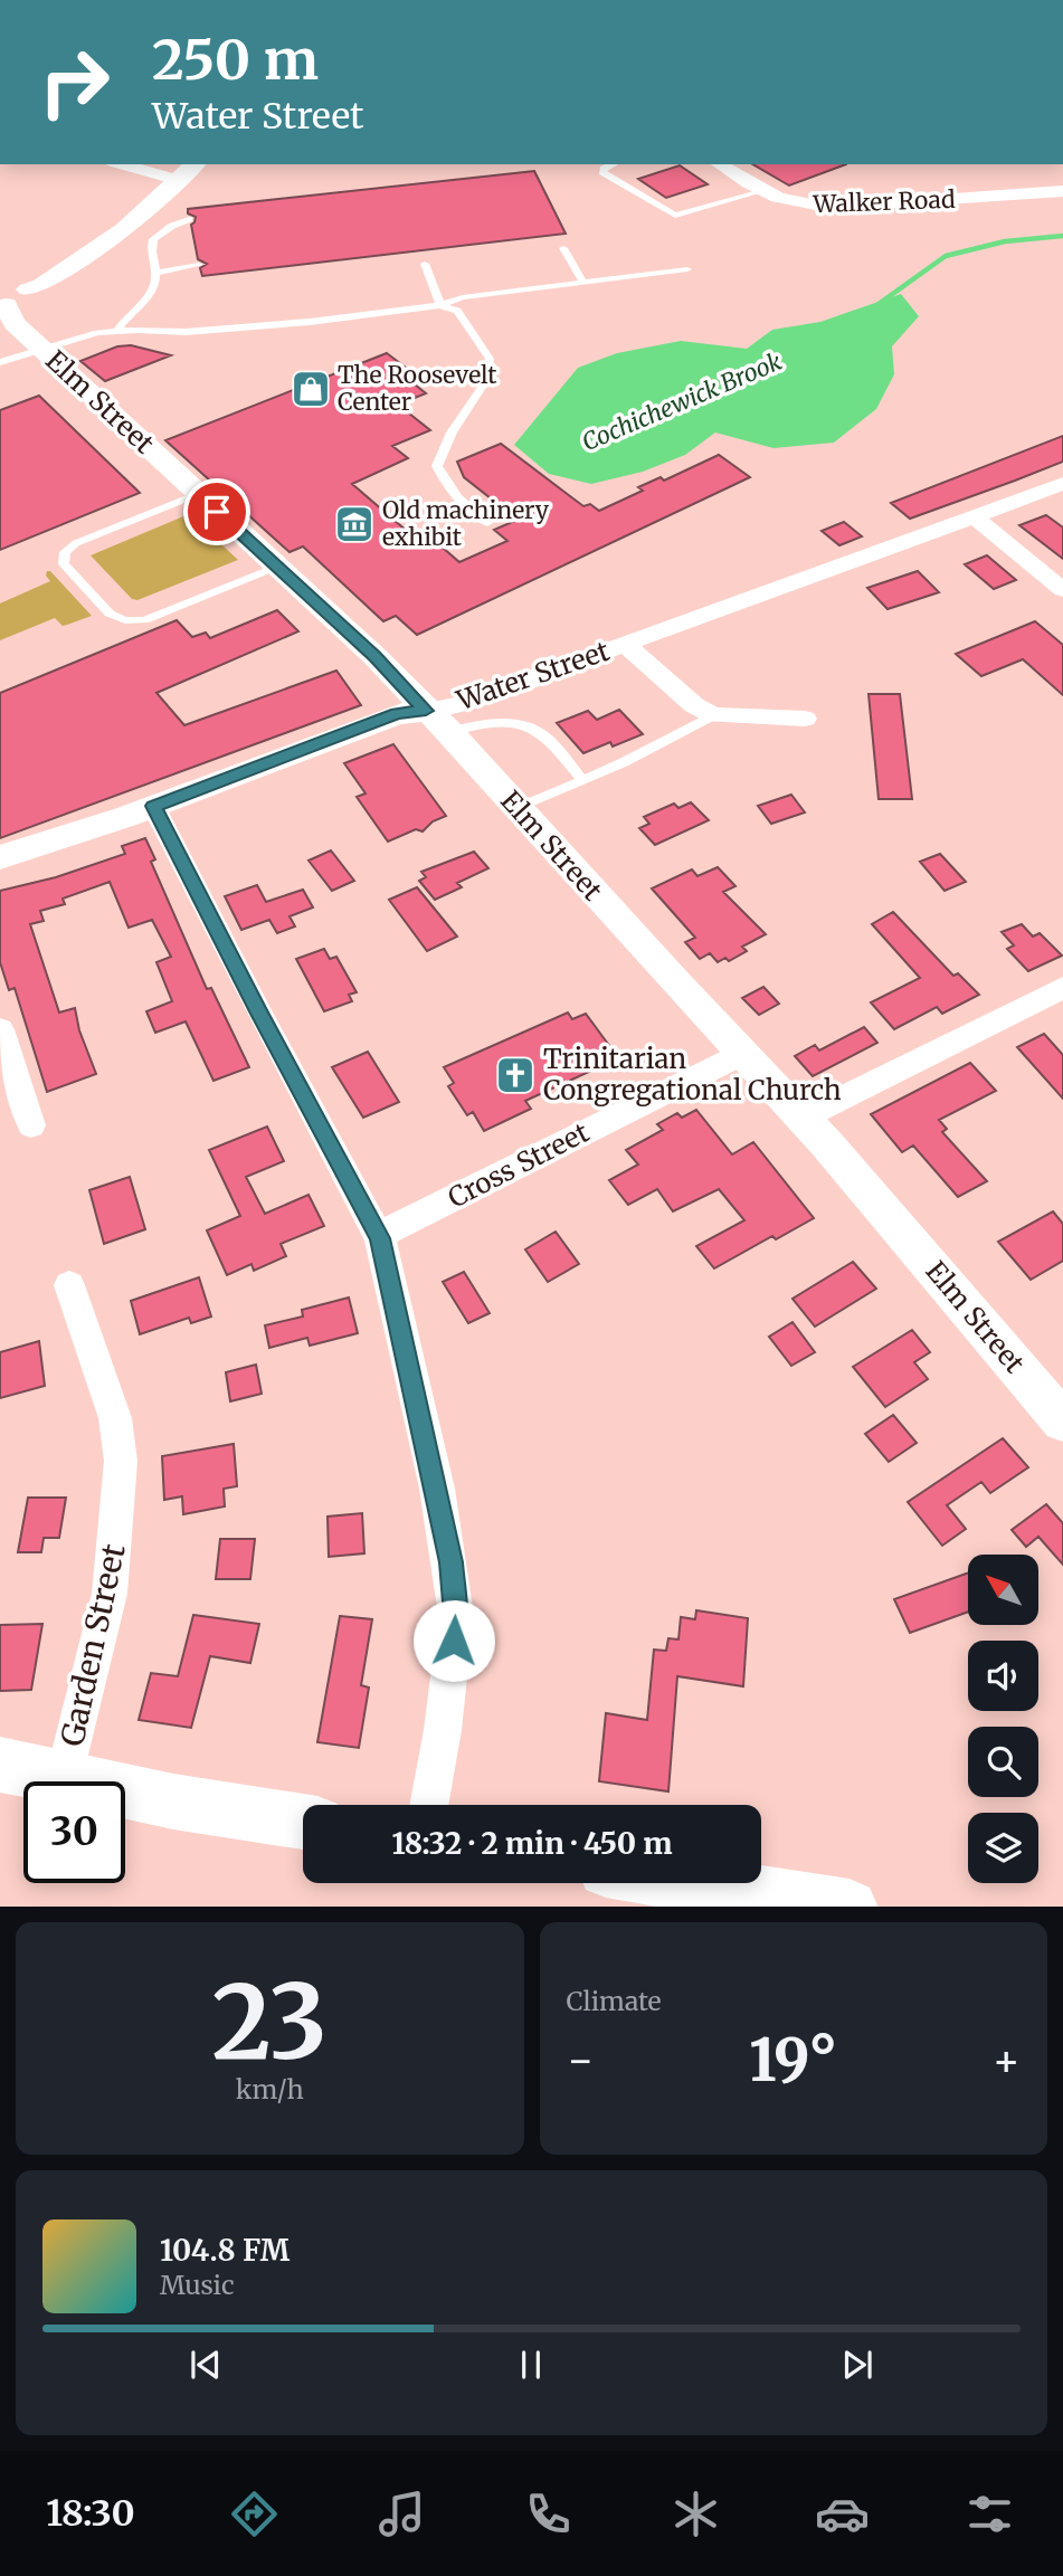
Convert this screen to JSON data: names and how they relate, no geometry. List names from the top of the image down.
{
  "streets": {
    "street": [
      "Walker Road",
      "Elm Street",
      "Water Street",
      "Cross Street",
      "Garden Street"
    ]
  },
  "crossings": [
    ["Elm Street", "Water Street"],
    ["Elm Street", "Cross Street"]
  ],
  "water": ["Cochichewick Brook"],
  "places": {
    "shop": ["The Roosevelt Center"],
    "museum": ["Old machinery exhibit"],
    "church": ["Trinitarian Congregational Church"]
  },
  "north": "top left",
  "page": {
    "turn": ["250 m", "Water Street"],
    "limit": "30",
    "trip": "18:32 · 2 min · 450 m",
    "tile": [
      ["23", "km/h"],
      "Climate"
    ],
    "heat": ["−", "19°", "+"],
    "song": ["104.8 FM", "Music"],
    "tabs": "18:30"
  }
}
